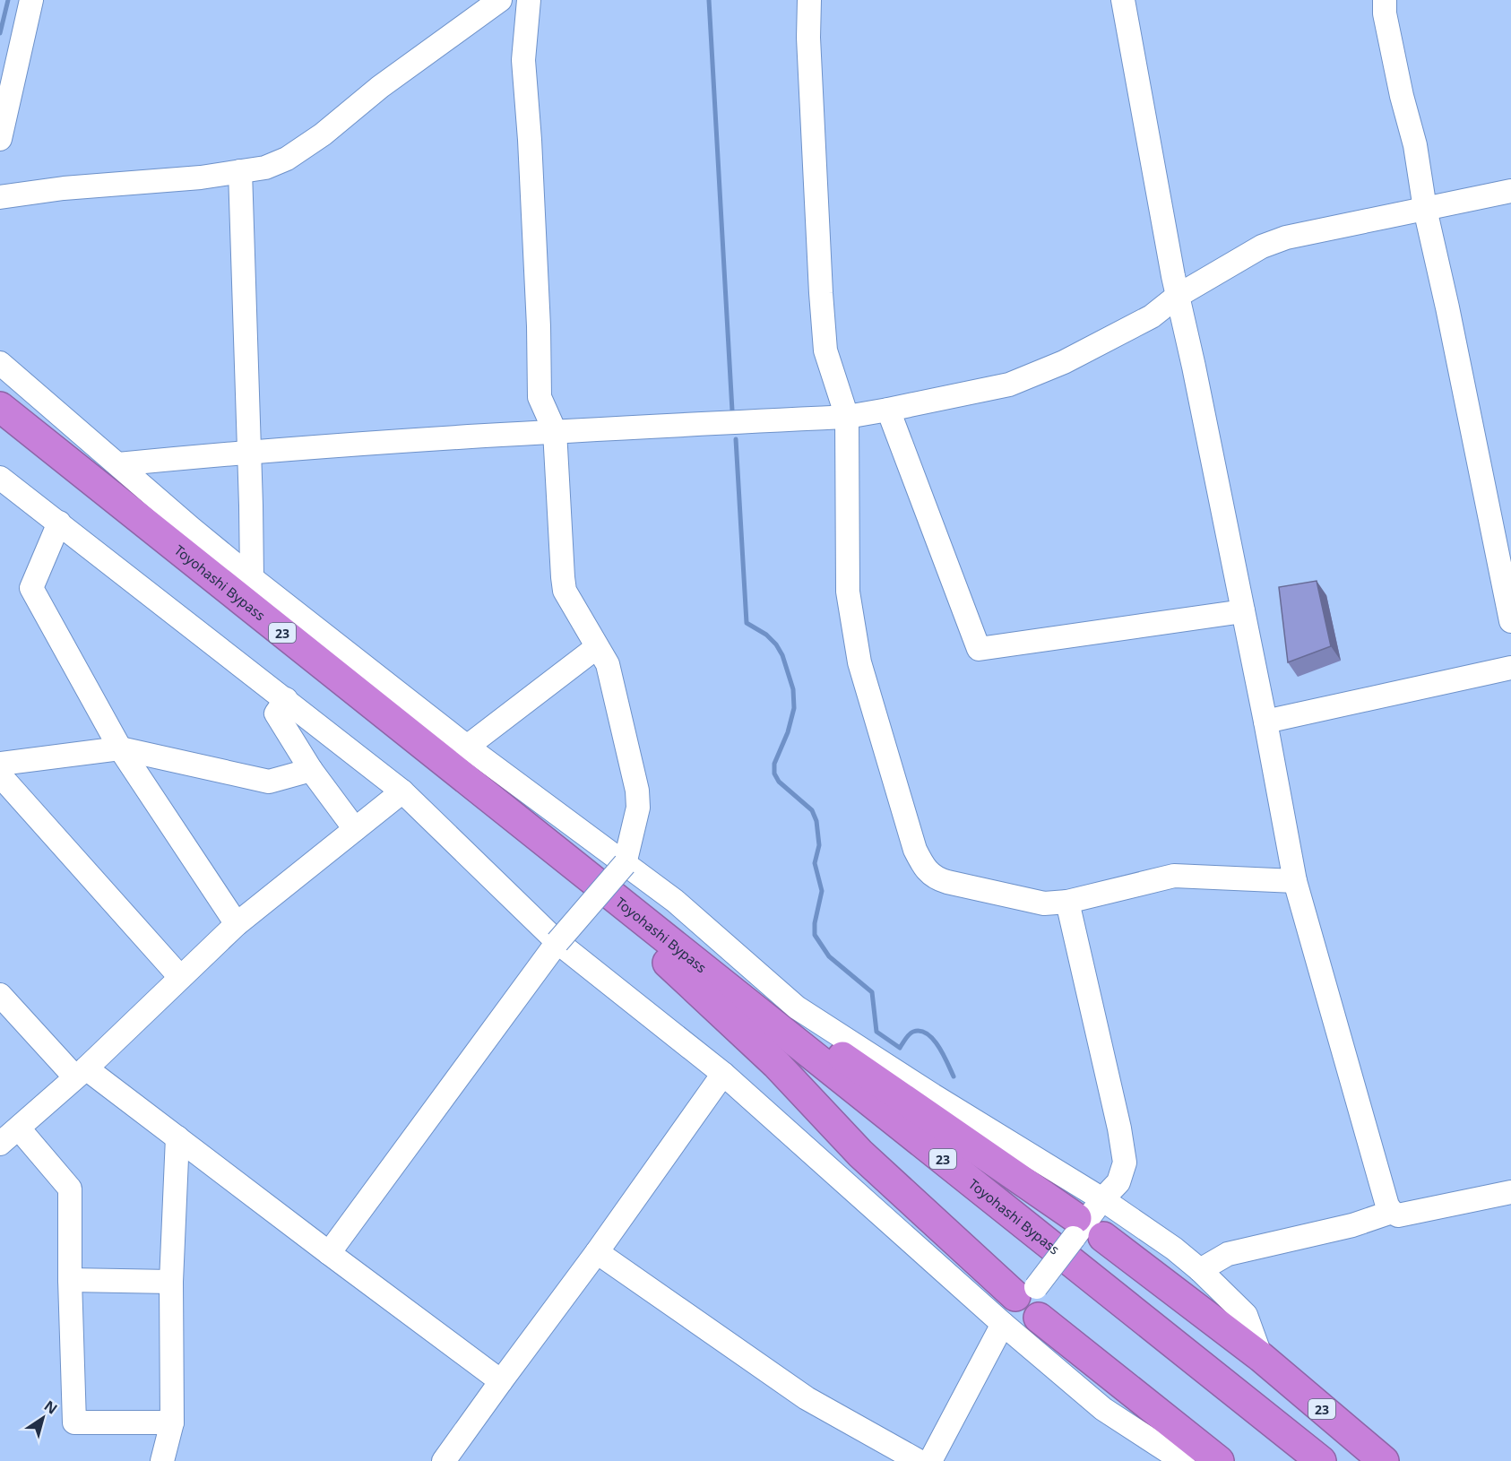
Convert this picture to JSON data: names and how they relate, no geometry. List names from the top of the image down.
{
  "streets": {
    "highway": ["Toyohashi Bypass", "23"]
  },
  "crossings": [
    ["Toyohashi Bypass", "23"]
  ],
  "north": "top right"
}
